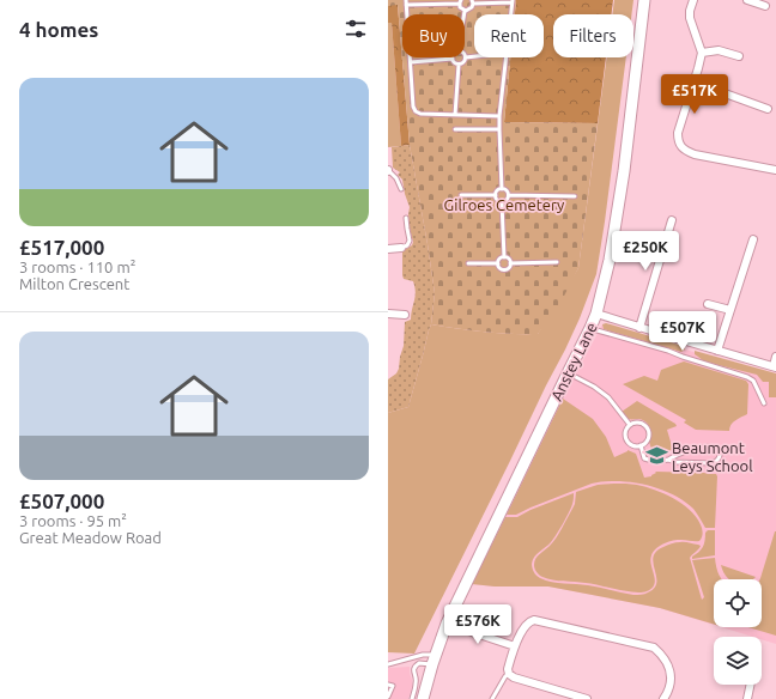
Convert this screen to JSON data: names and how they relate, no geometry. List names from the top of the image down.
{
  "streets": {
    "main road": ["Anstey Lane"]
  },
  "parks": ["Gilroes Cemetery"],
  "places": {
    "school or university": ["Beaumont Leys School"]
  },
  "page": {
    "heading": "4 homes",
    "chip": ["Buy", "Rent", "Filters"],
    "list": [
      {
        "name": "£517,000",
        "note": "3 rooms · 110 m² · Milton Crescent"
      },
      {
        "name": "£507,000",
        "note": "3 rooms · 95 m² · Great Meadow Road"
      }
    ],
    "price": [
      "£517K",
      "£250K",
      "£507K",
      "£576K"
    ]
  }
}
